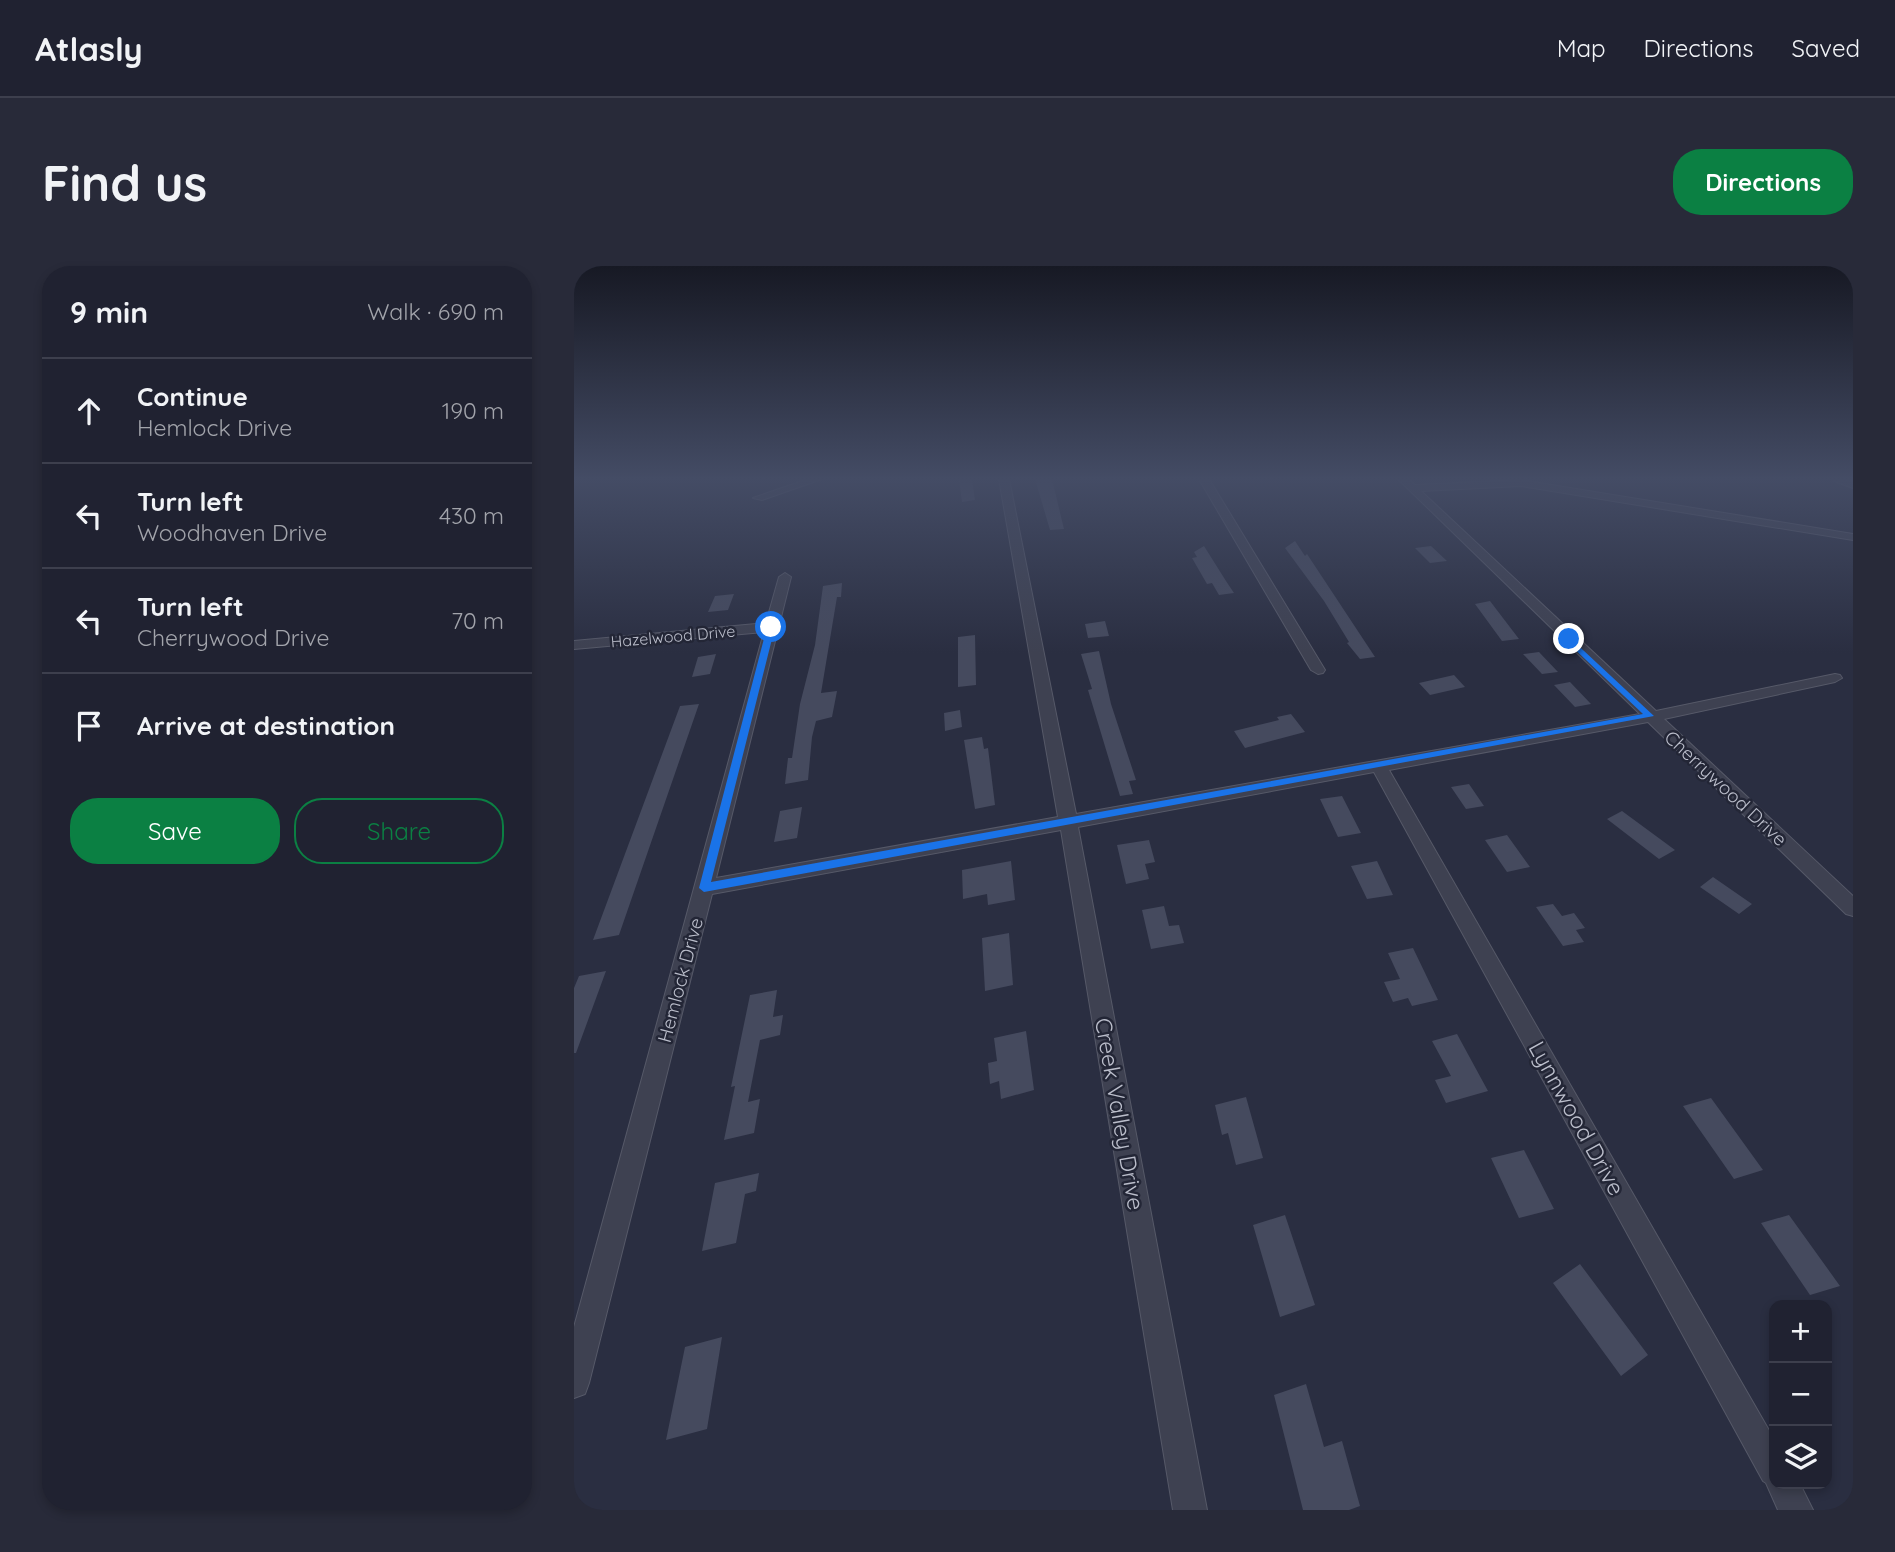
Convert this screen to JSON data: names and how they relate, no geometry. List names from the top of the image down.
{
  "streets": {
    "street": [
      "Hazelwood Drive",
      "Cherrywood Drive",
      "Hemlock Drive",
      "Creek Valley Drive",
      "Lynnwood Drive"
    ]
  },
  "crossings": [
    ["Hazelwood Drive", "Hemlock Drive"]
  ],
  "page": {
    "header": "Atlasly",
    "nav": ["Map", "Directions", "Saved"],
    "buttons": [
      "Directions",
      ["Save", "Share"]
    ],
    "title": "Find us",
    "heading": ["9 min", "Walk · 690 m"],
    "list": [
      ["Continue", "Hemlock Drive", "190 m"],
      ["Turn left", "Woodhaven Drive", "430 m"],
      ["Turn left", "Cherrywood Drive", "70 m"],
      "Arrive at destination"
    ],
    "map_buttons": ["+", "−"]
  }
}
